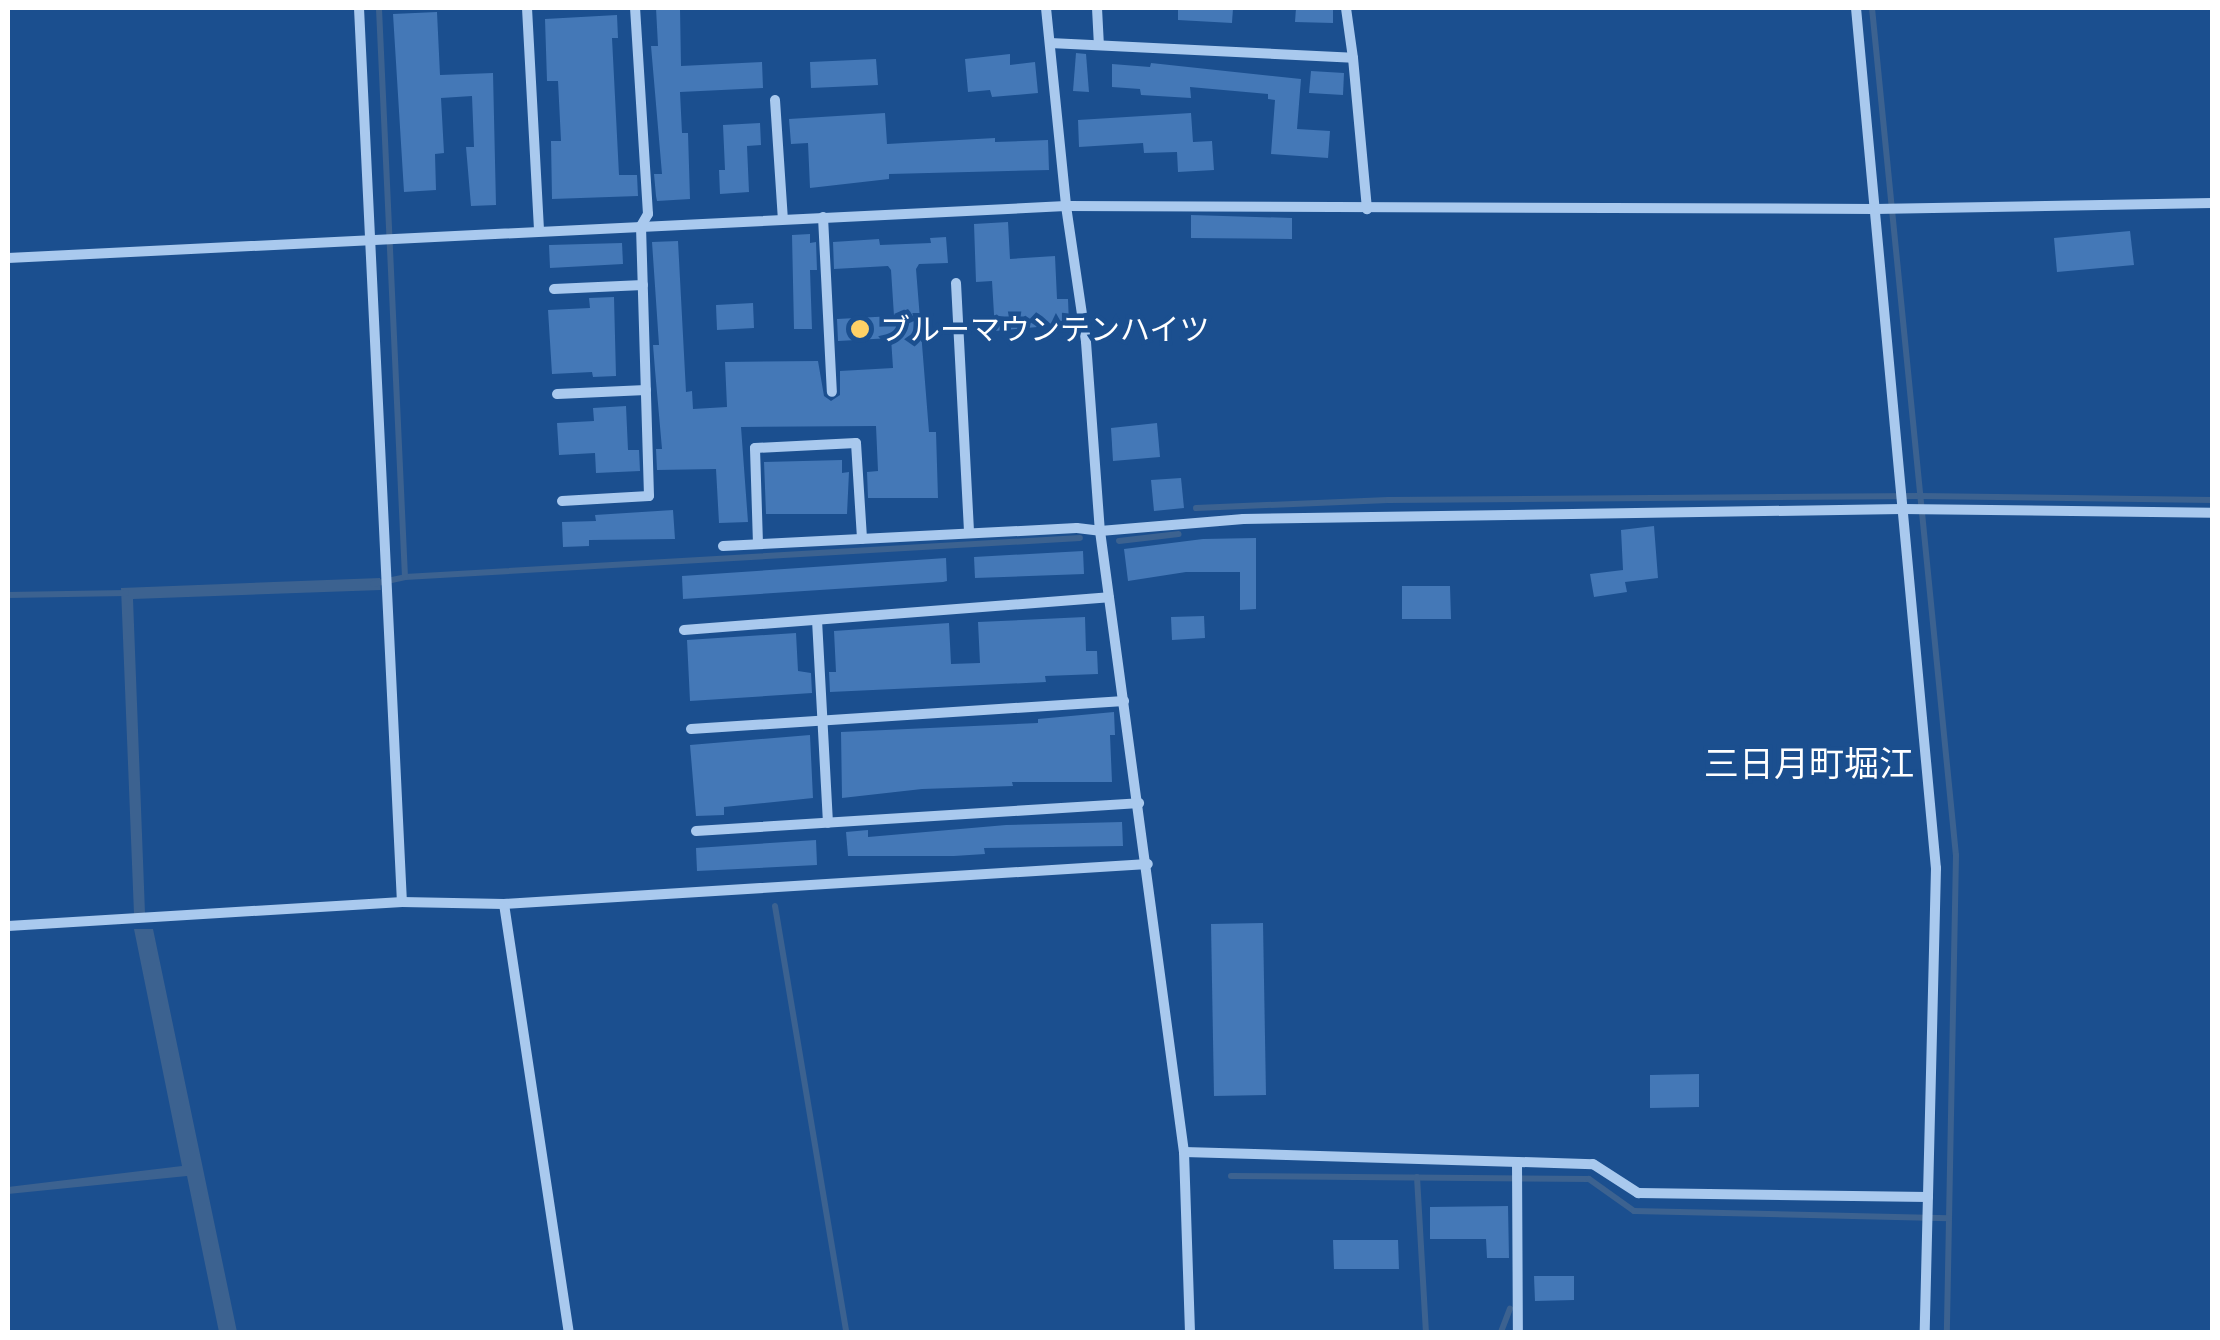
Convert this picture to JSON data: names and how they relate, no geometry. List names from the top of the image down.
{
  "districts": ["三日月町堀江"],
  "places": ["ブルーマウンテンハイツ"]
}
